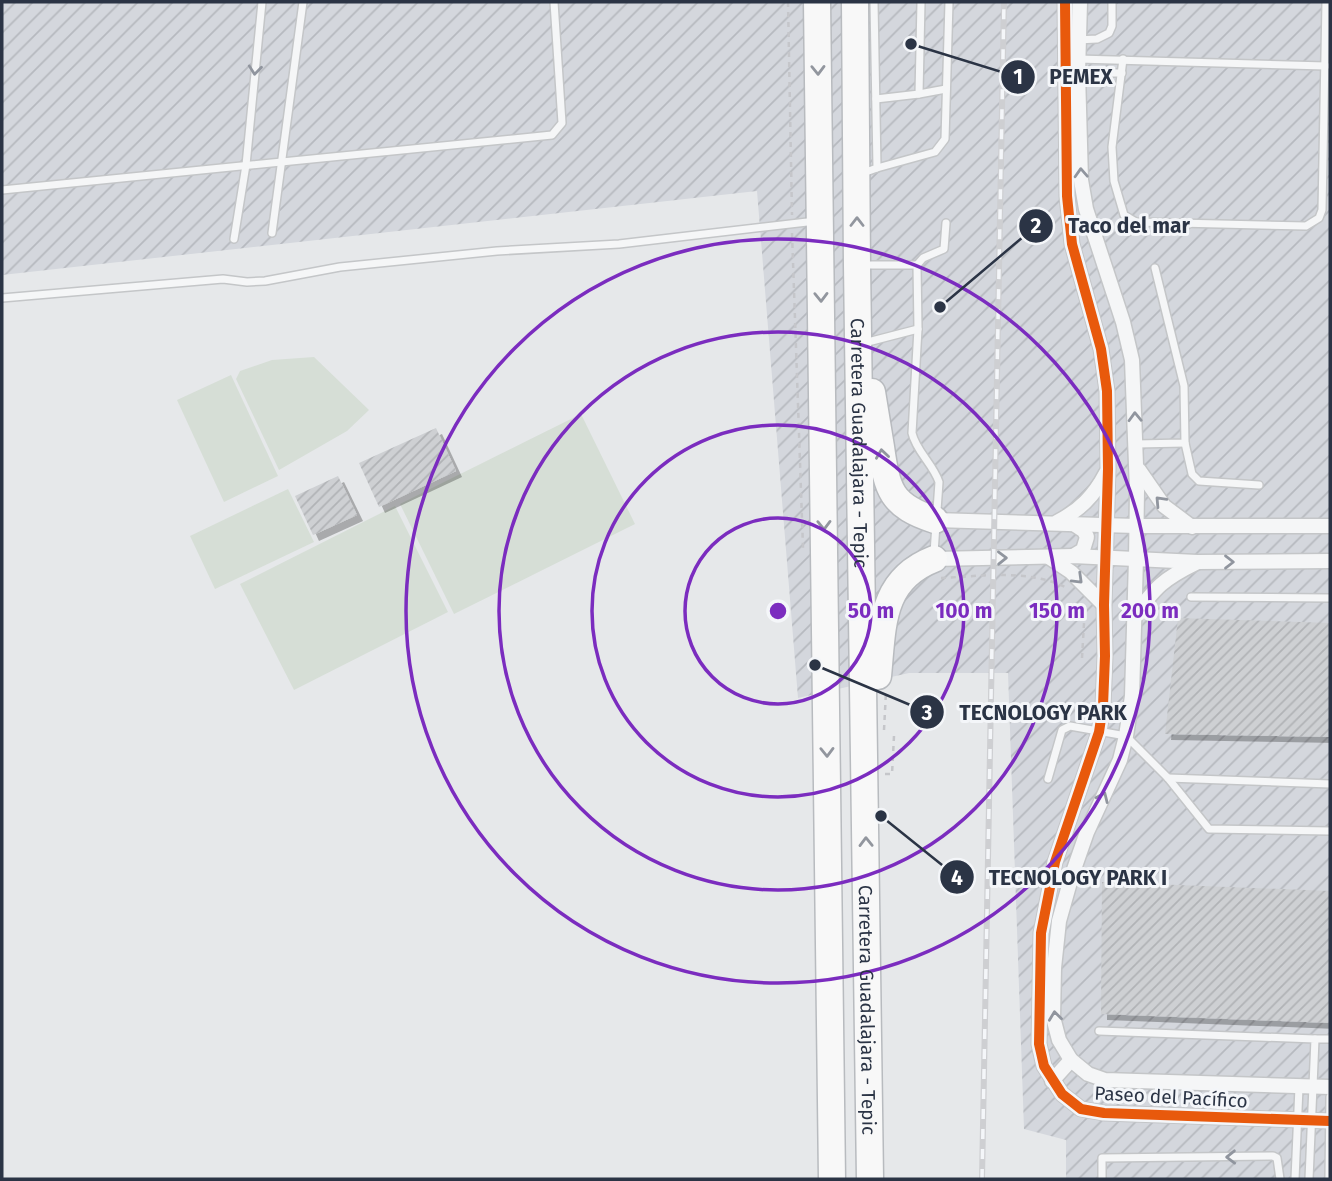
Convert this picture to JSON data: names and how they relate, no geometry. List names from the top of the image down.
{
  "streets": {
    "highway": ["Carretera Guadalajara - Tepic"],
    "street": ["Paseo del Pacífico"]
  },
  "places": [
    "PEMEX",
    "Taco del mar",
    "TECNOLOGY PARK",
    "TECNOLOGY PARK I"
  ],
  "rings": [
    "50 m",
    "100 m",
    "150 m",
    "200 m"
  ]
}
